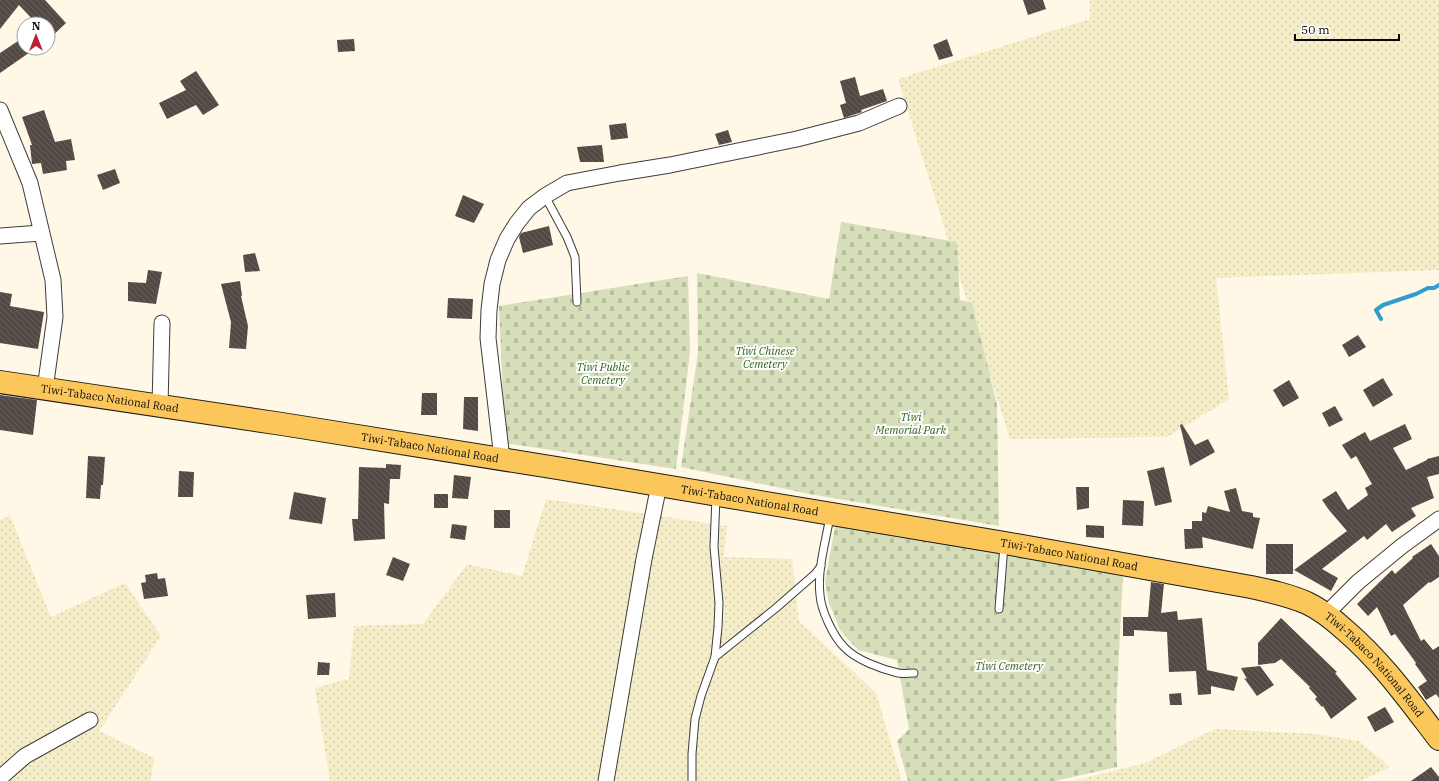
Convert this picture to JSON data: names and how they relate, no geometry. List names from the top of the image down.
{
  "streets": {
    "main road": ["Tiwi-Tabaco National Road"]
  },
  "parks": [
    "Tiwi Chinese Cemetery",
    "Tiwi Public Cemetery",
    "Tiwi Memorial Park",
    "Tiwi Cemetery"
  ],
  "scale_bar": "50 m",
  "north": "top"
}
